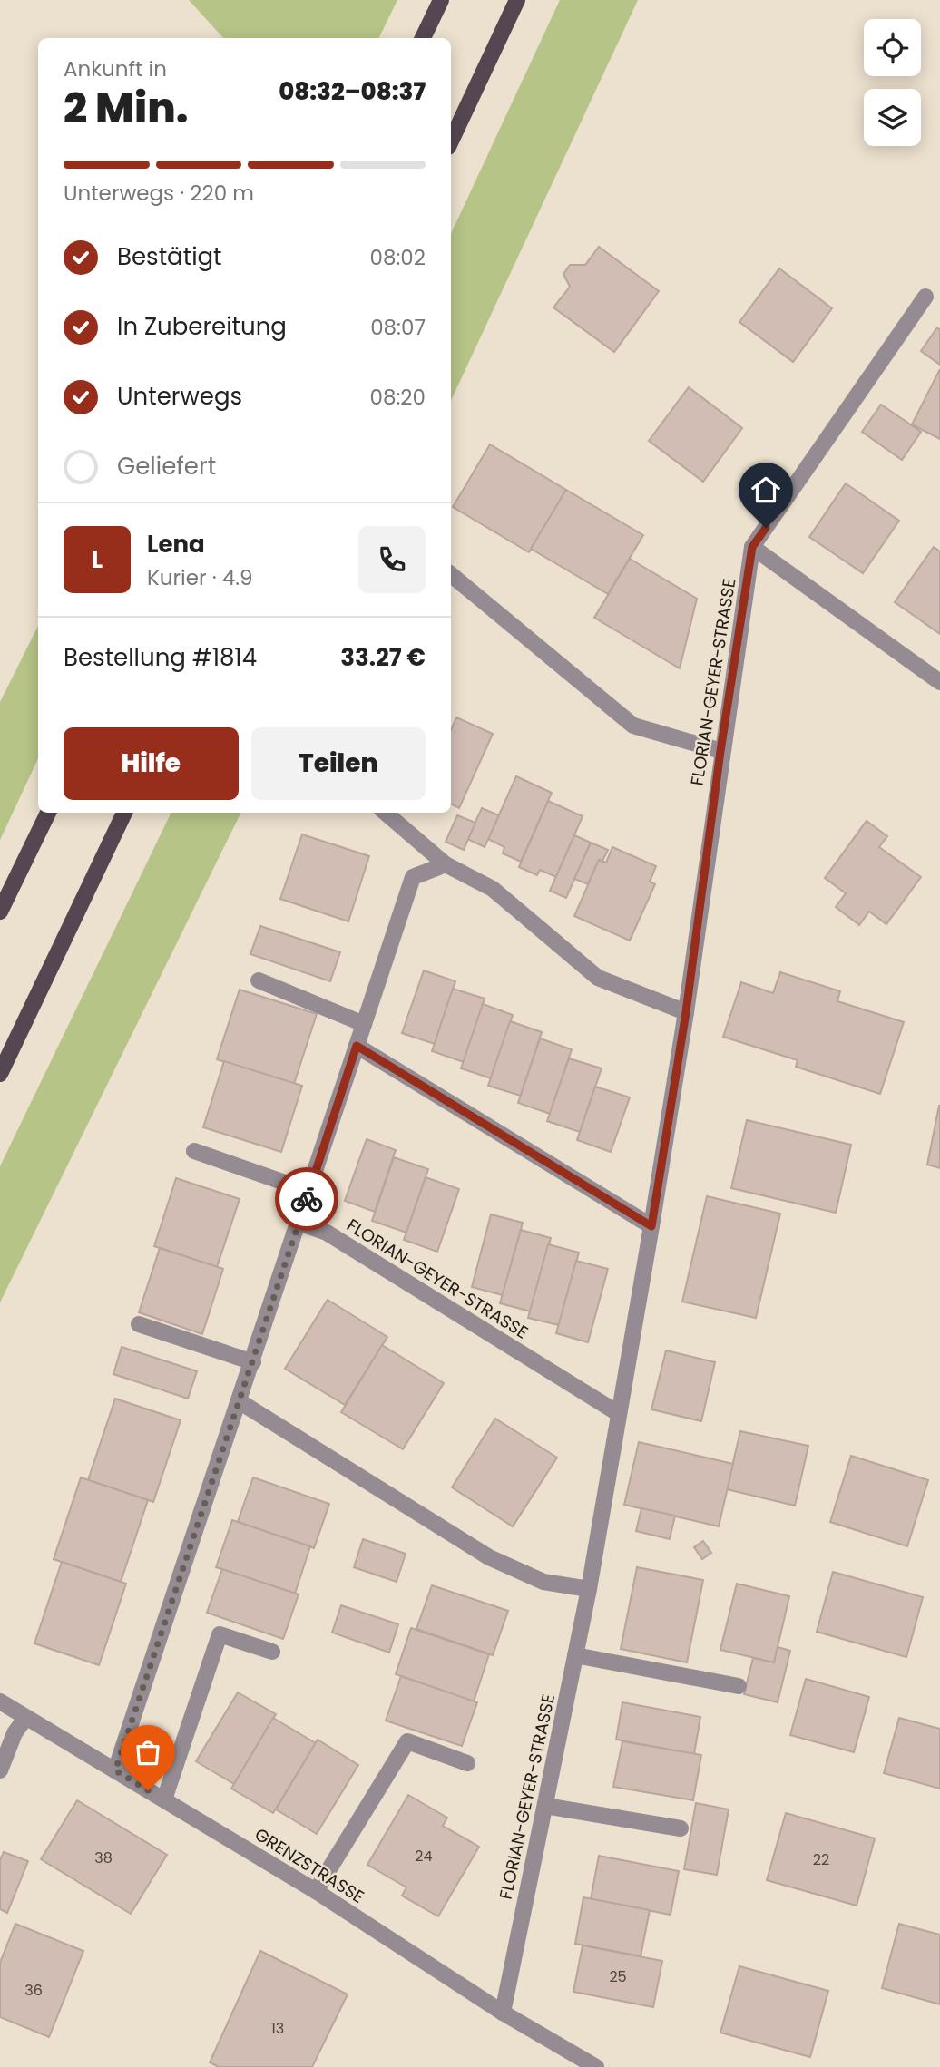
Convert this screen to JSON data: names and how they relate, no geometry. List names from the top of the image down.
{
  "streets": {
    "street": ["FLORIAN-GEYER-STRASSE", "GRENZSTRASSE"]
  },
  "crossings": [
    ["FLORIAN-GEYER-STRASSE", "GRENZSTRASSE"]
  ],
  "house_numbers": [
    "24",
    "38",
    "22",
    "25",
    "36",
    "13"
  ],
  "page": {
    "heading": ["2 Min.", "Ankunft in", "08:32–08:37"],
    "panel": [
      "Lena",
      "Kurier · 4.9",
      "Bestellung #1814",
      "33.27 €"
    ],
    "bar": "Unterwegs · 220 m",
    "list": [
      ["Bestätigt", "08:02"],
      ["In Zubereitung", "08:07"],
      ["Unterwegs", "08:20"],
      "Geliefert"
    ],
    "round": "L",
    "buttons": ["Hilfe", "Teilen"]
  }
}
